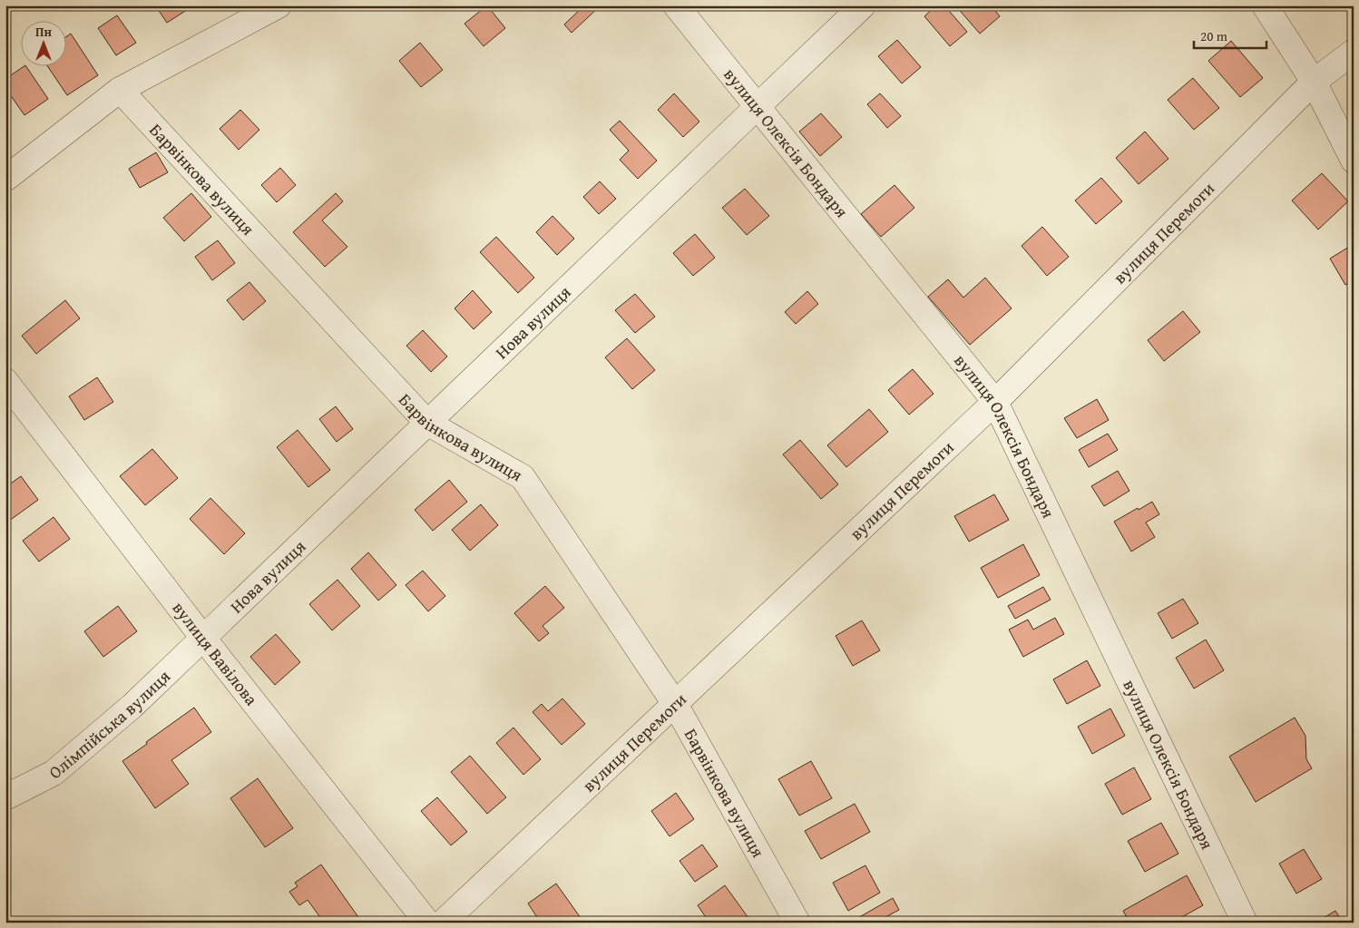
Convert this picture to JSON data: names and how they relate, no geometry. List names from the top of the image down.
{
  "streets": {
    "street": [
      "вулиця Олексія Бондаря",
      "Барвінкова вулиця",
      "вулиця Перемоги",
      "Нова вулиця",
      "вулиця Вавілова",
      "Олімпійська вулиця"
    ]
  },
  "crossings": [
    ["вулиця Олексія Бондаря", "вулиця Перемоги"],
    ["вулиця Олексія Бондаря", "Нова вулиця"],
    ["Барвінкова вулиця", "вулиця Перемоги"],
    ["Барвінкова вулиця", "Нова вулиця"],
    ["Нова вулиця", "вулиця Вавілова"],
    ["Нова вулиця", "Олімпійська вулиця"],
    ["вулиця Вавілова", "Олімпійська вулиця"]
  ],
  "scale_bar": "20 m",
  "north": "top"
}
